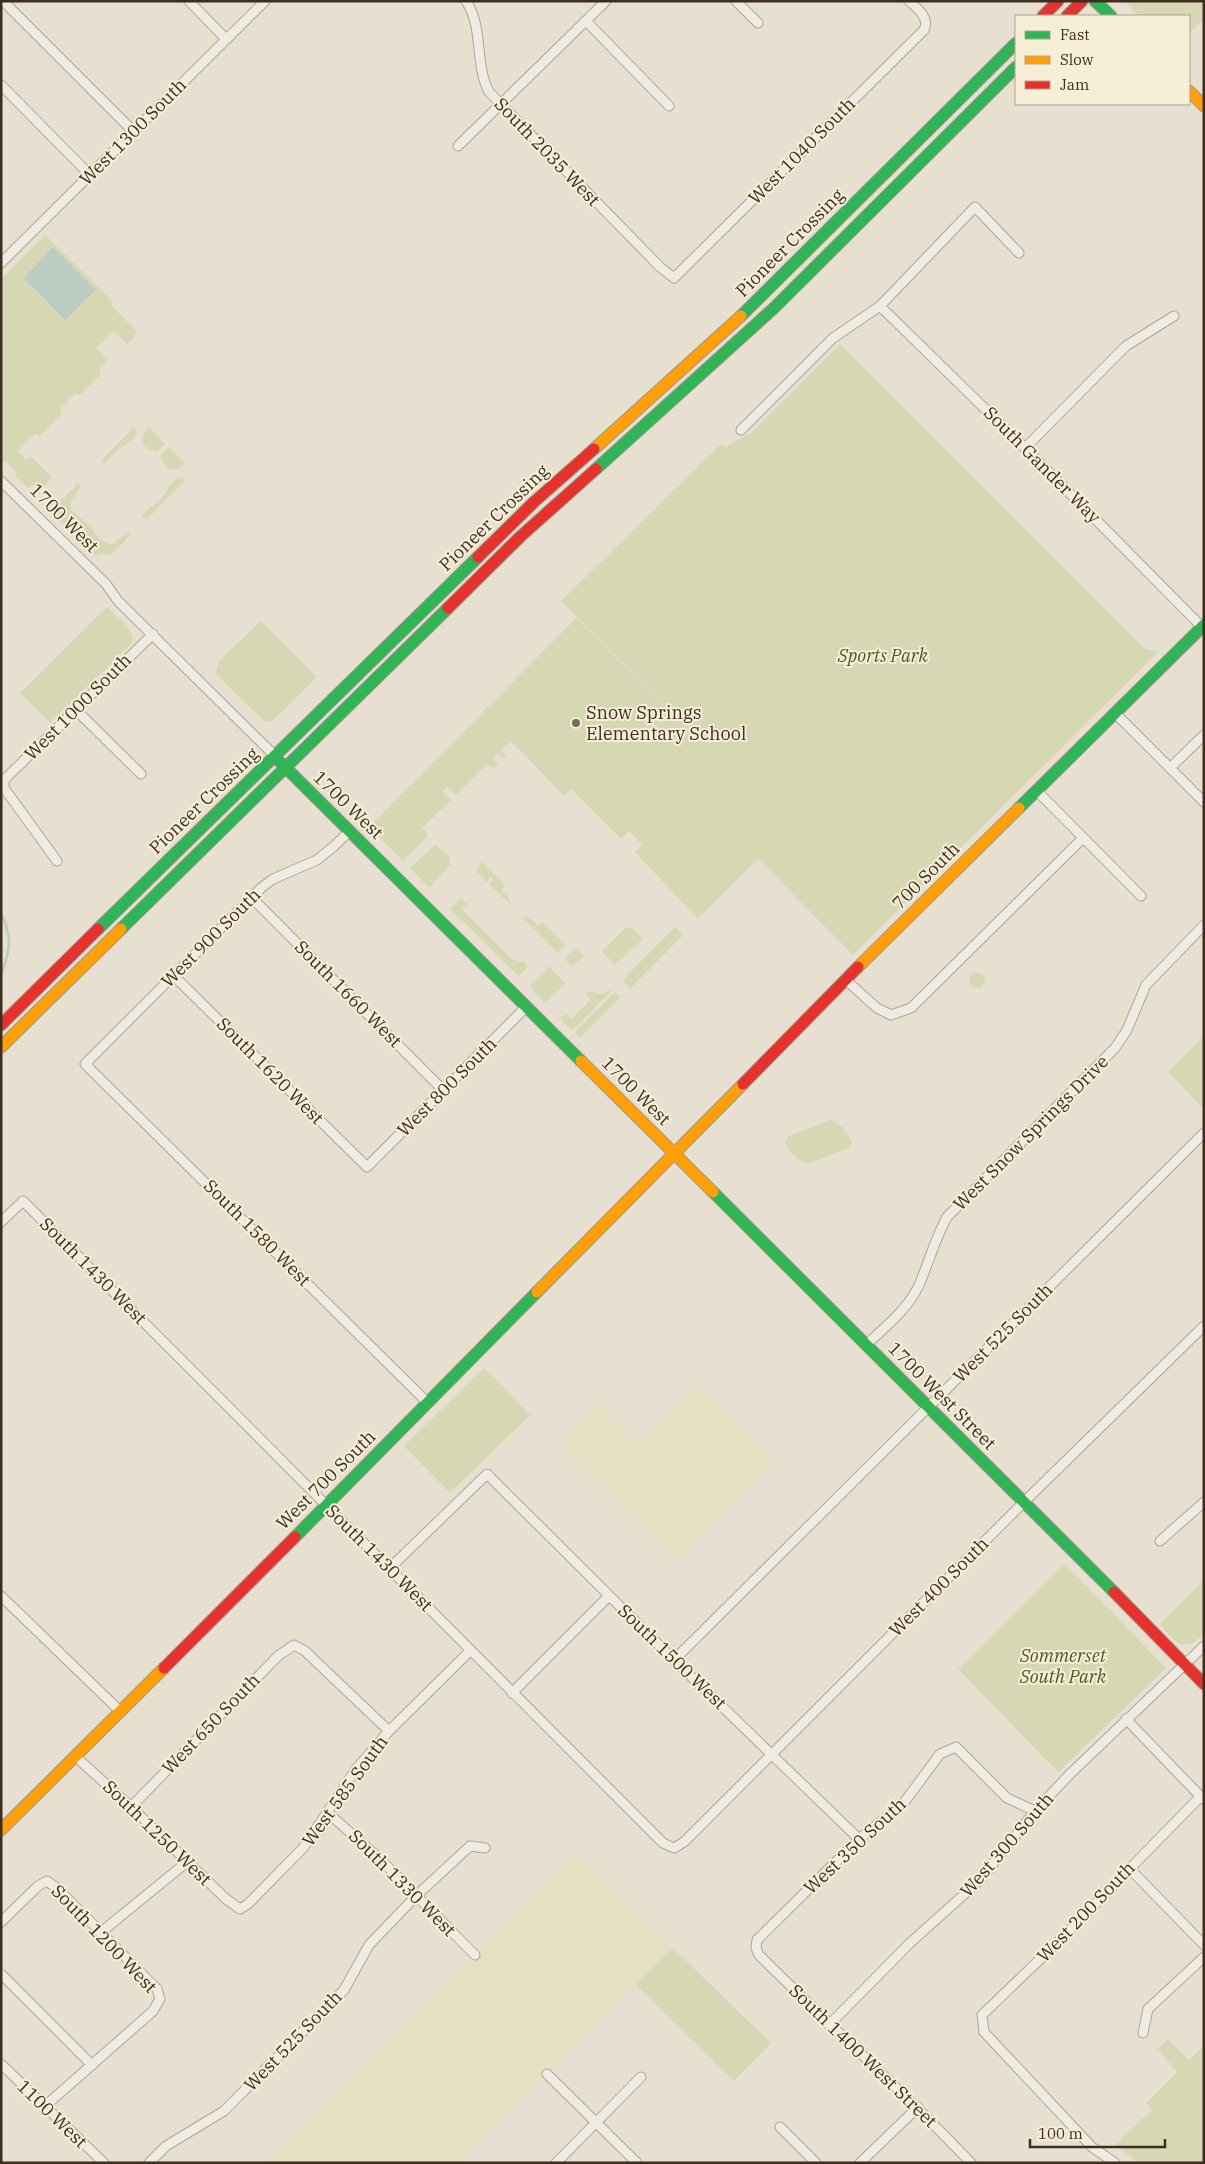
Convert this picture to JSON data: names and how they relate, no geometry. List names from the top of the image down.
{
  "streets": {
    "main road": [
      "Pioneer Crossing",
      "1700 West",
      "700 South",
      "1700 West Street",
      "West 700 South"
    ],
    "street": [
      "West 1300 South",
      "West 1040 South",
      "South 2035 West",
      "South Gander Way",
      "West 1000 South",
      "West 900 South",
      "South 1660 West",
      "South 1620 West",
      "West 800 South",
      "West Snow Springs Drive",
      "South 1580 West",
      "South 1430 West",
      "West 525 South",
      "West 400 South",
      "South 1500 West",
      "West 650 South",
      "West 585 South",
      "South 1250 West",
      "West 300 South",
      "West 350 South",
      "South 1330 West",
      "West 200 South",
      "South 1200 West",
      "South 1400 West Street",
      "1100 West"
    ]
  },
  "crossings": [
    ["West 1040 South", "South 2035 West"],
    ["Pioneer Crossing", "1700 West"],
    ["South Gander Way", "700 South"],
    ["1700 West", "West 1000 South"],
    ["1700 West", "700 South"],
    ["1700 West", "West 900 South"],
    ["1700 West", "West 800 South"],
    ["1700 West", "1700 West Street"],
    ["1700 West", "West 700 South"],
    ["700 South", "1700 West Street"],
    ["700 South", "West 700 South"],
    ["West 900 South", "South 1660 West"],
    ["West 900 South", "South 1620 West"],
    ["West 900 South", "South 1580 West"],
    ["South 1660 West", "West 800 South"],
    ["South 1620 West", "West 800 South"],
    ["West Snow Springs Drive", "1700 West Street"],
    ["South 1580 West", "West 700 South"],
    ["South 1430 West", "West 700 South"],
    ["South 1430 West", "West 400 South"],
    ["South 1430 West", "South 1500 West"],
    ["South 1430 West", "West 585 South"],
    ["West 525 South", "1700 West Street"],
    ["West 525 South", "South 1500 West"],
    ["West 525 South", "South 1330 West"],
    ["1700 West Street", "West 700 South"],
    ["1700 West Street", "West 400 South"],
    ["1700 West Street", "West 300 South"],
    ["West 700 South", "South 1250 West"],
    ["West 400 South", "South 1500 West"],
    ["South 1500 West", "West 350 South"],
    ["West 650 South", "West 585 South"],
    ["West 650 South", "South 1250 West"],
    ["West 585 South", "South 1250 West"],
    ["West 585 South", "South 1330 West"],
    ["West 300 South", "West 350 South"],
    ["West 300 South", "South 1400 West Street"],
    ["West 350 South", "South 1400 West Street"]
  ],
  "parks": ["Sports Park", "Sommerset South Park"],
  "places": ["Snow Springs Elementary School"],
  "legend": ["Fast", "Slow", "Jam"],
  "scale_bar": "100 m"
}
